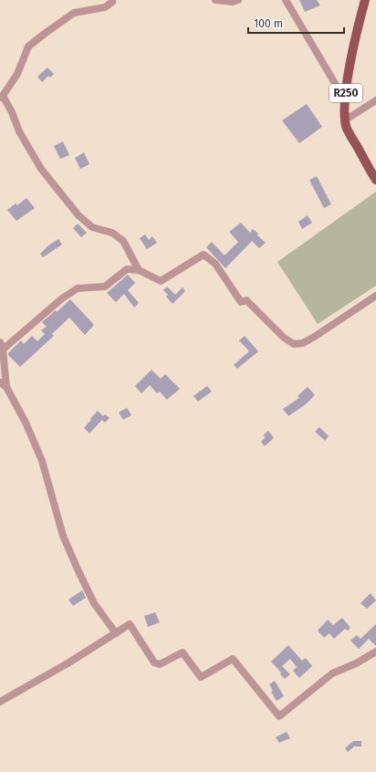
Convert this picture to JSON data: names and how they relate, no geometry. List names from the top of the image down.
{
  "streets": {
    "main road": ["R250"]
  },
  "scale_bar": "100 m"
}
